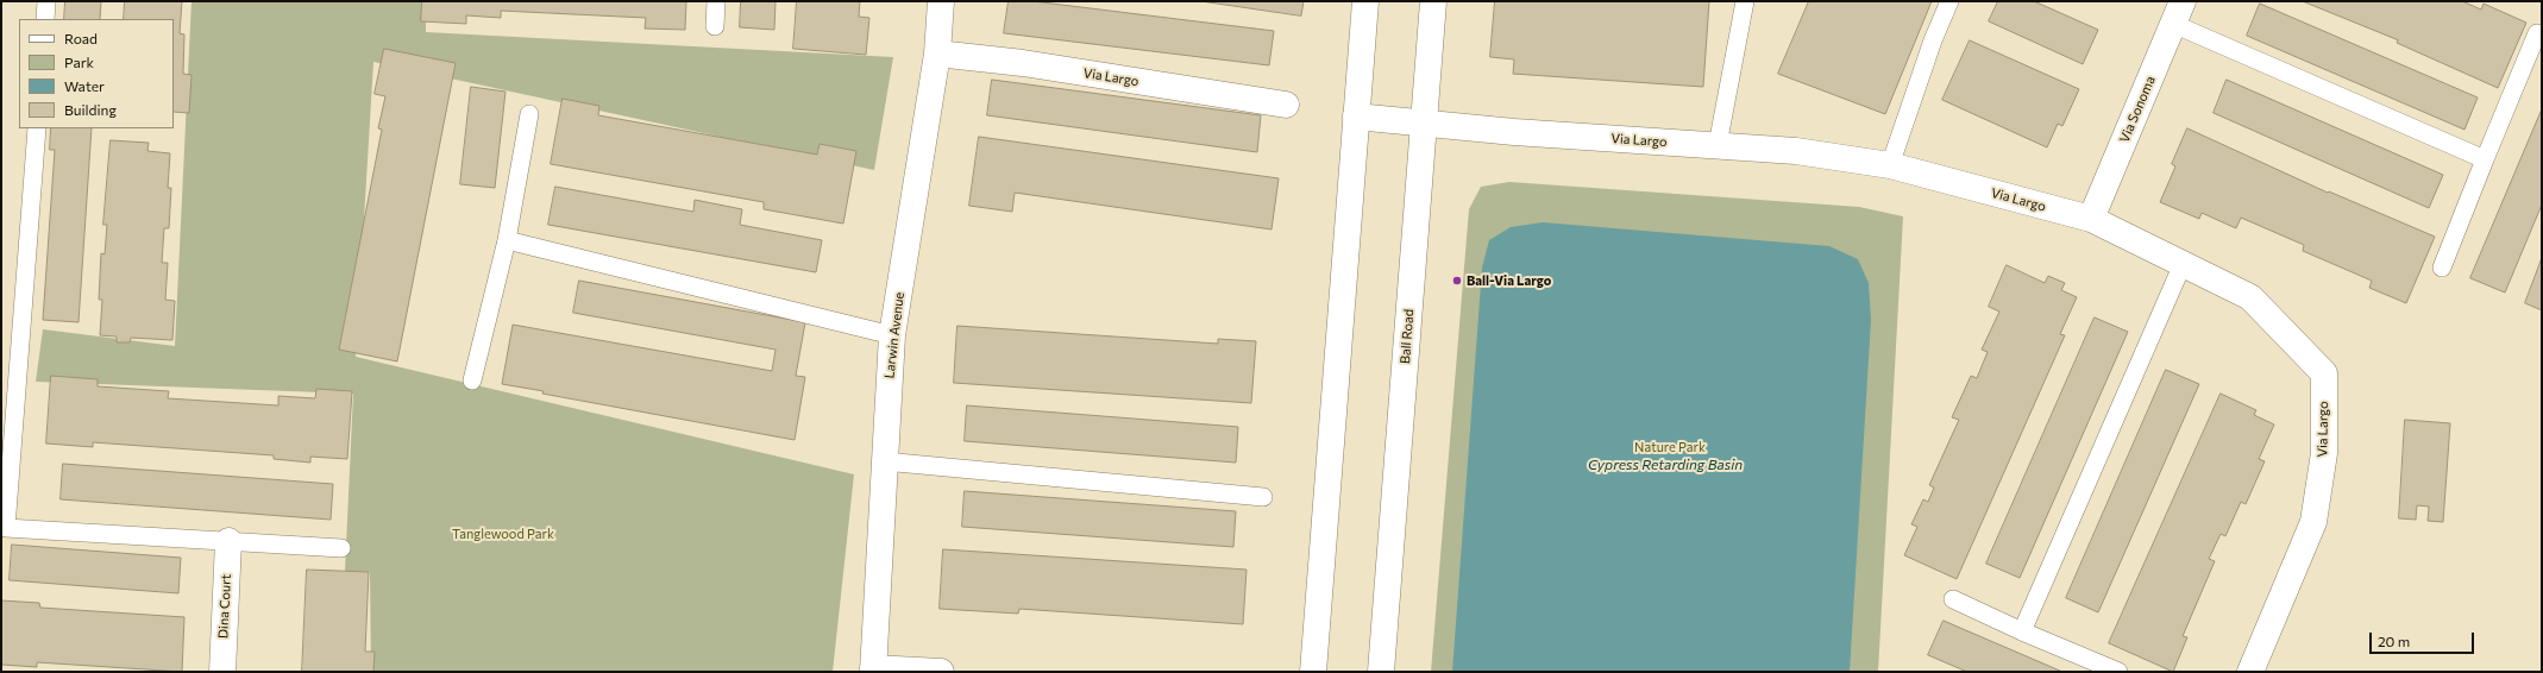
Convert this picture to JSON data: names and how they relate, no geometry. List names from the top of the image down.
{
  "streets": {
    "street": [
      "Via Largo",
      "Via Sonoma",
      "Larwin Avenue",
      "Ball Road",
      "Dina Court"
    ]
  },
  "crossings": [
    ["Via Largo", "Via Sonoma"],
    ["Via Largo", "Larwin Avenue"],
    ["Via Largo", "Ball Road"]
  ],
  "water": ["Cypress Retarding Basin"],
  "parks": ["Nature Park", "Tanglewood Park"],
  "places": ["Ball-Via Largo"],
  "legend": [
    "Road",
    "Park",
    "Water",
    "Building"
  ],
  "scale_bar": "20 m"
}
